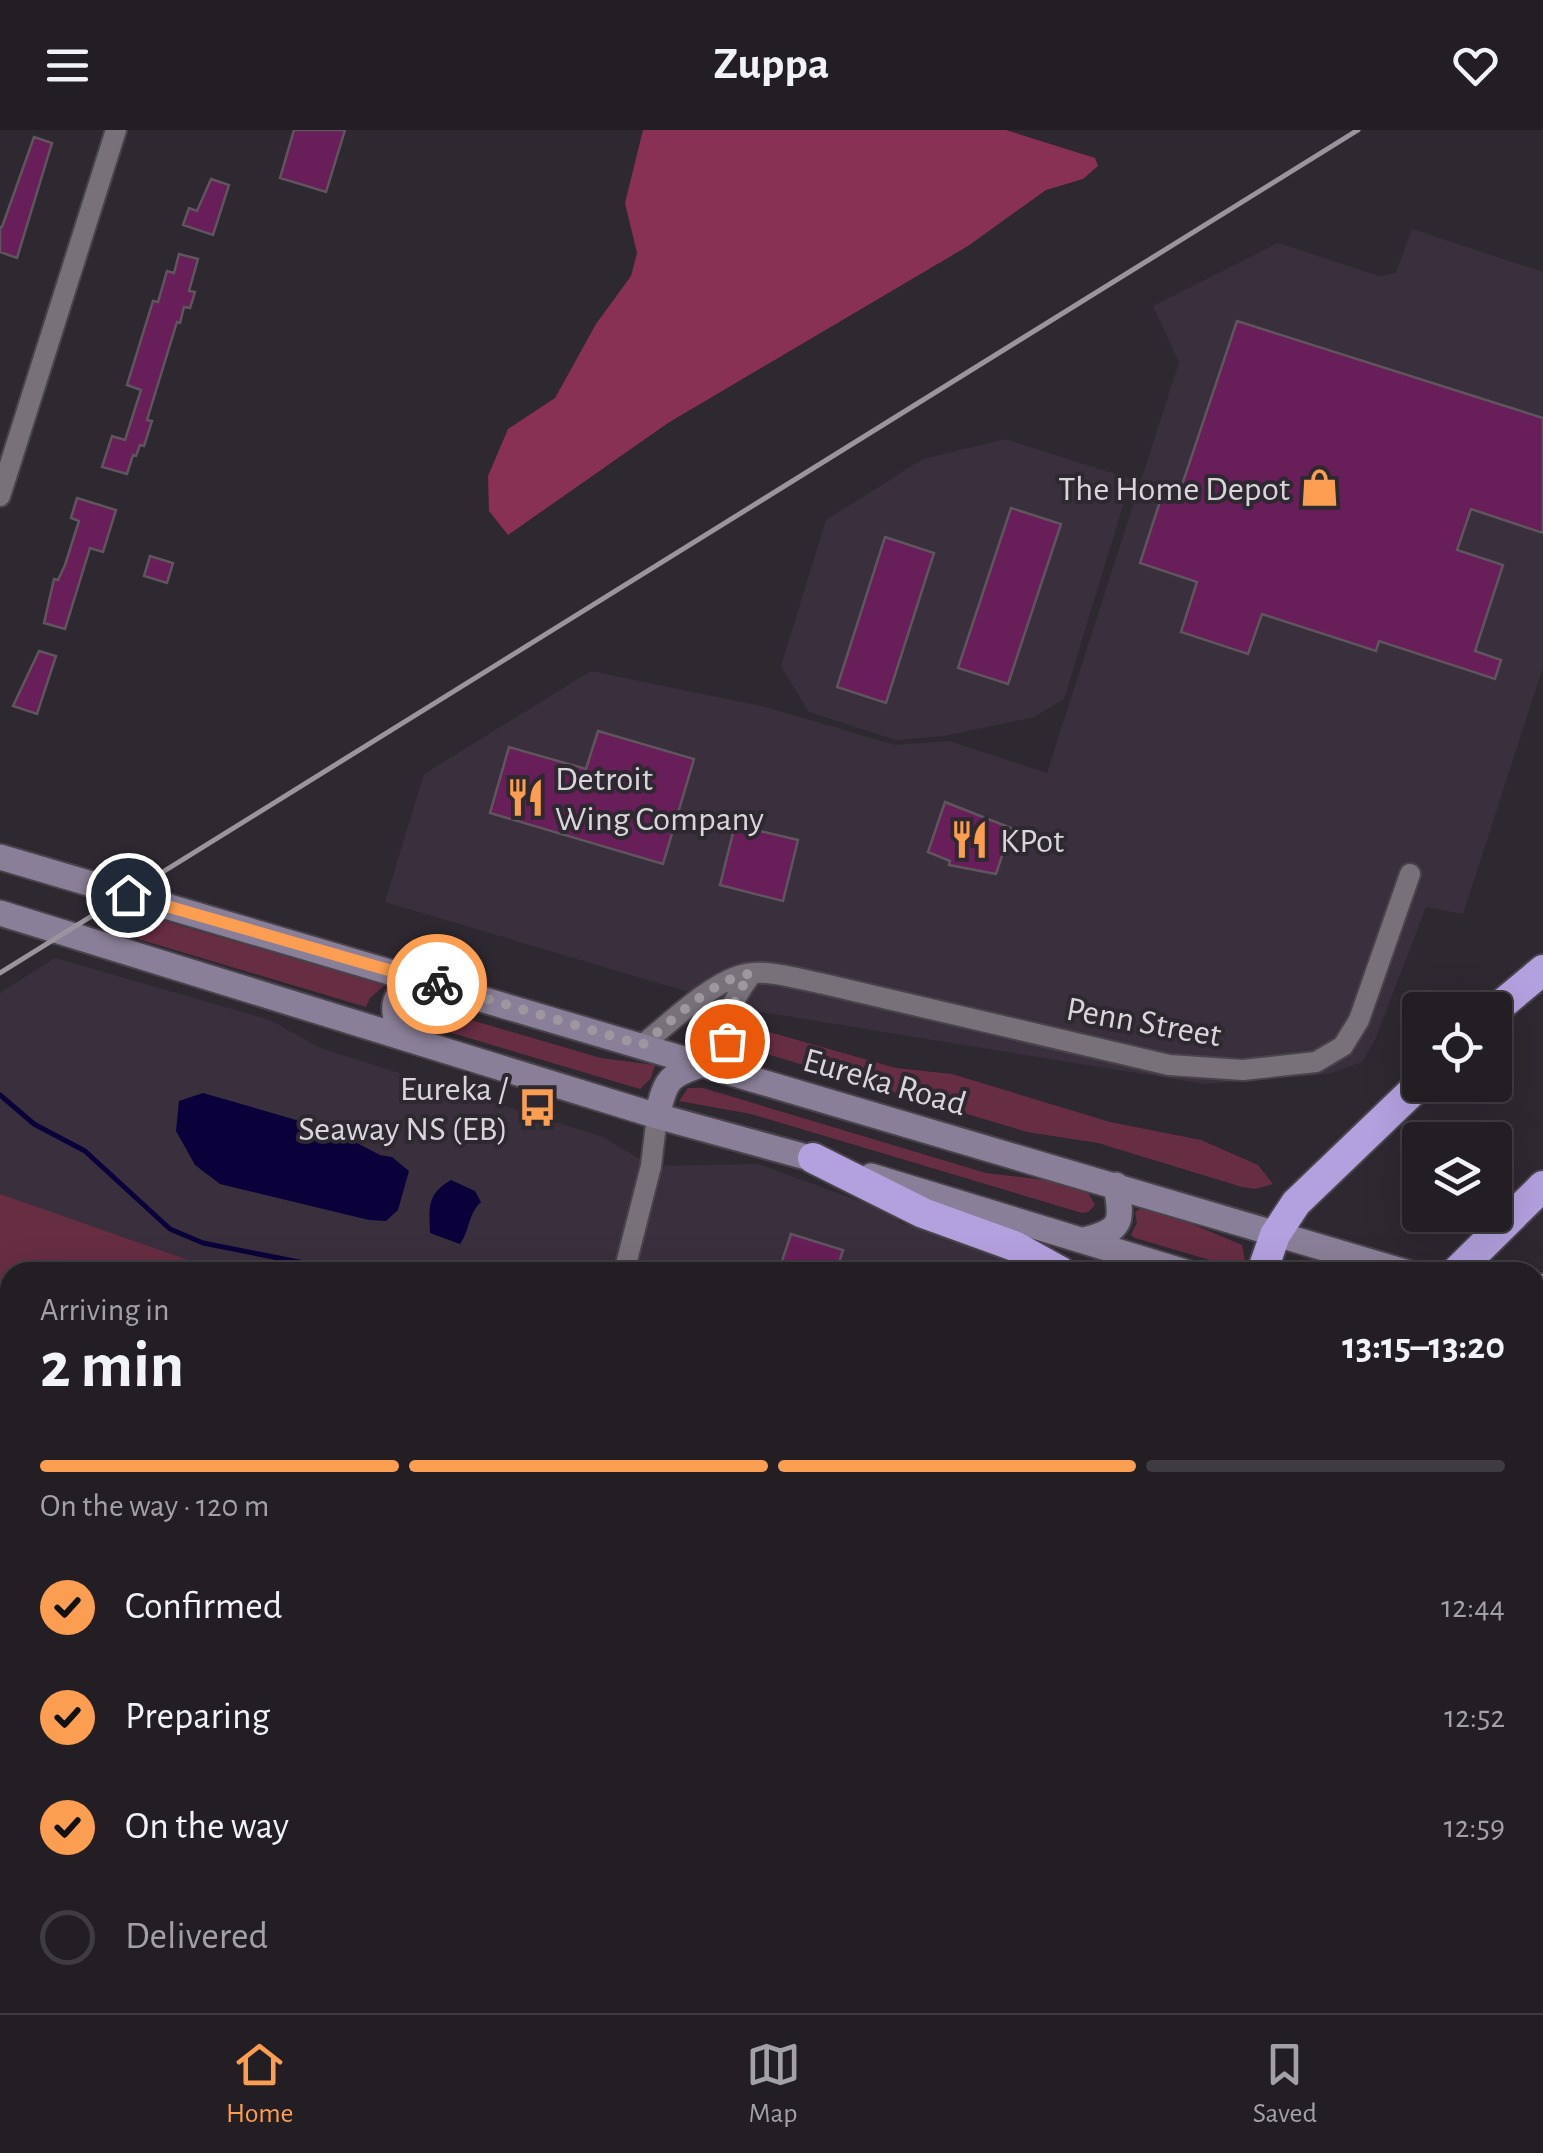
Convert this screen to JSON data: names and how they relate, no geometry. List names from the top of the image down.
{
  "streets": {
    "main road": ["Eureka Road"],
    "street": ["Penn Street"]
  },
  "places": {
    "shop": ["The Home Depot"],
    "restaurant": ["Detroit Wing Company", "KPot"],
    "bus stop": ["Eureka / Seaway NS (EB)"]
  },
  "page": {
    "header": "Zuppa",
    "heading": ["2 min", "Arriving in", "13:15–13:20"],
    "bar": "On the way · 120 m",
    "list": [
      ["Confirmed", "12:44"],
      ["Preparing", "12:52"],
      ["On the way", "12:59"],
      "Delivered"
    ],
    "tabs": ["Home", "Map", "Saved"]
  }
}
